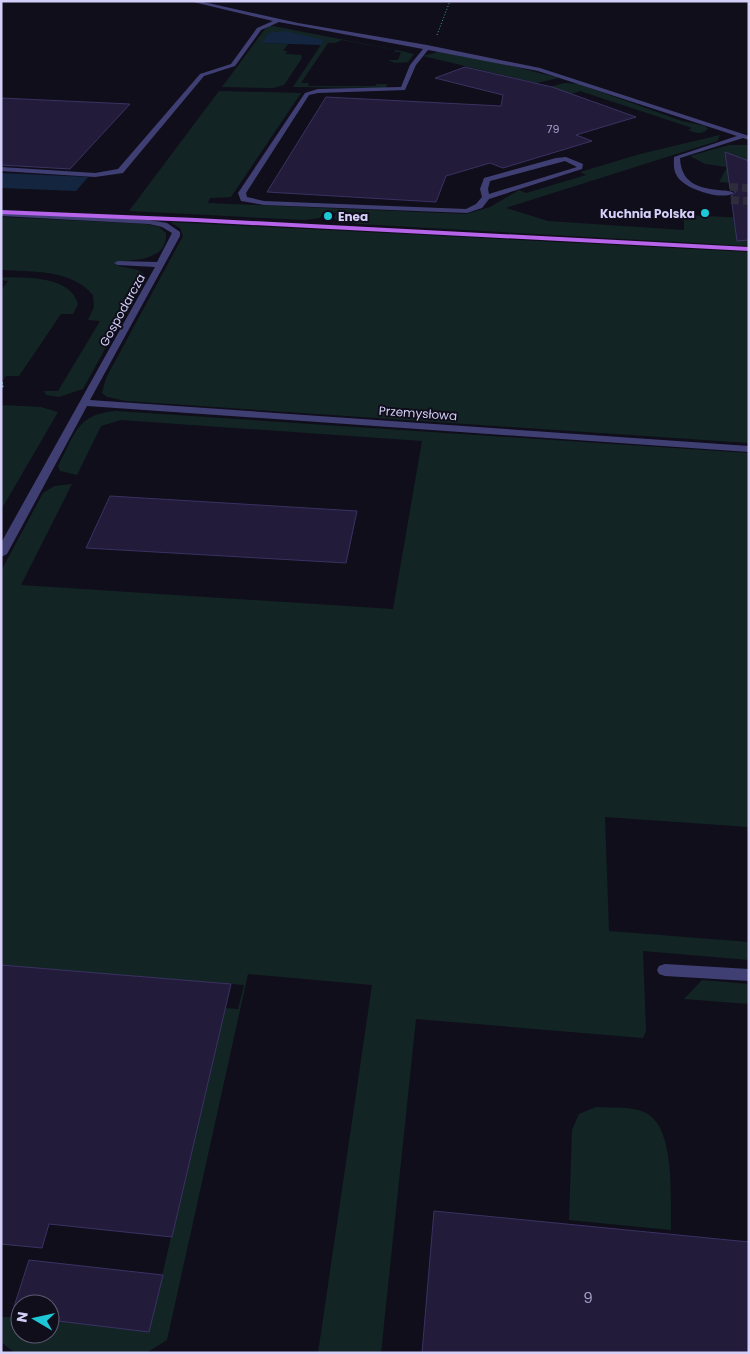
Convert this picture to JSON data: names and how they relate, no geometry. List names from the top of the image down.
{
  "streets": {
    "street": ["Gospodarcza", "Przemysłowa"]
  },
  "crossings": [
    ["Gospodarcza", "Przemysłowa"]
  ],
  "places": ["Kuchnia Polska", "Enea"],
  "house_numbers": ["79", "9"],
  "north": "left"
}
